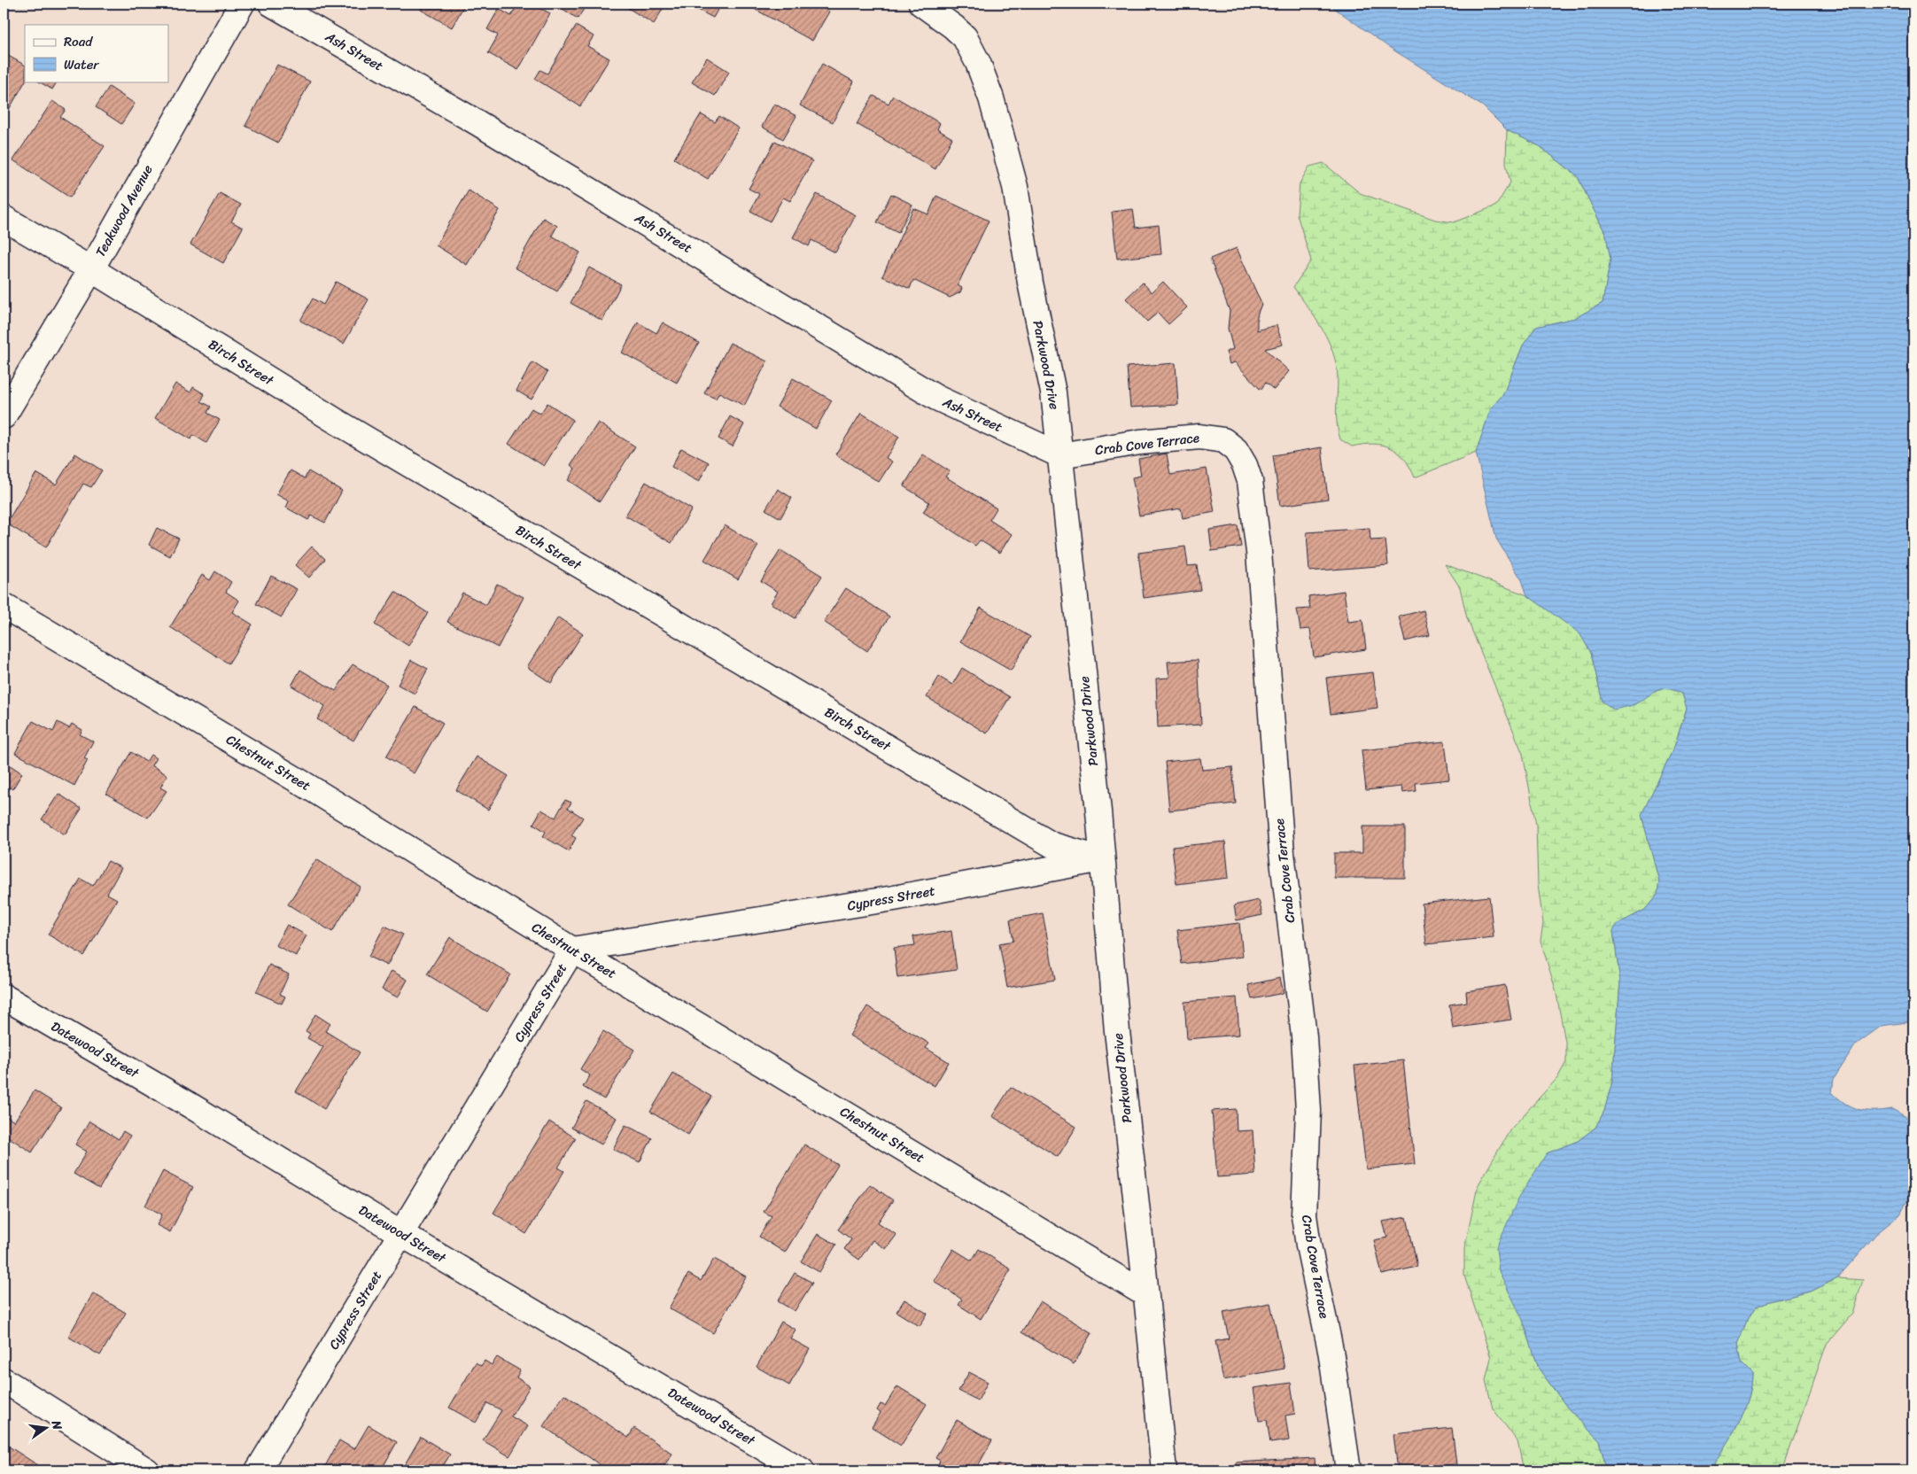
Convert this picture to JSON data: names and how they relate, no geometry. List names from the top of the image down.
{
  "streets": {
    "street": [
      "Ash Street",
      "Teakwood Avenue",
      "Birch Street",
      "Parkwood Drive",
      "Crab Cove Terrace",
      "Chestnut Street",
      "Cypress Street",
      "Datewood Street"
    ]
  },
  "crossings": [
    ["Ash Street", "Parkwood Drive"],
    ["Ash Street", "Crab Cove Terrace"],
    ["Teakwood Avenue", "Birch Street"],
    ["Birch Street", "Parkwood Drive"],
    ["Birch Street", "Cypress Street"],
    ["Parkwood Drive", "Crab Cove Terrace"],
    ["Parkwood Drive", "Chestnut Street"],
    ["Parkwood Drive", "Cypress Street"],
    ["Chestnut Street", "Cypress Street"],
    ["Cypress Street", "Datewood Street"]
  ],
  "legend": ["Road", "Water"],
  "north": "right"
}
